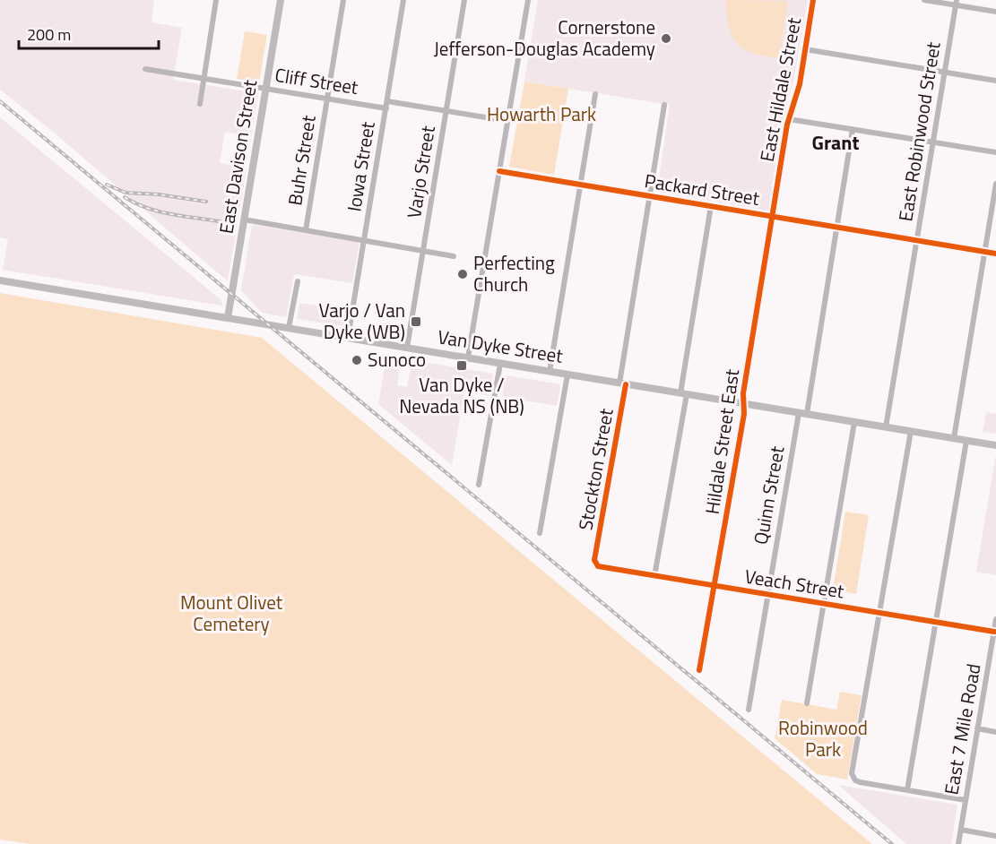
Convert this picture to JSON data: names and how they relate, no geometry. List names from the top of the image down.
{
  "streets": {
    "main road": ["East Davison Street", "Van Dyke Street"],
    "street": [
      "Cliff Street",
      "East Hildale Street",
      "East Robinwood Street",
      "Buhr Street",
      "Iowa Street",
      "Varjo Street",
      "Packard Street",
      "Hildale Street East",
      "Stockton Street",
      "Quinn Street",
      "Veach Street",
      "East 7 Mile Road"
    ]
  },
  "crossings": [
    ["Cliff Street", "East Davison Street"],
    ["Cliff Street", "Buhr Street"],
    ["Cliff Street", "Iowa Street"],
    ["East Hildale Street", "Packard Street"],
    ["East Hildale Street", "Hildale Street East"],
    ["East Robinwood Street", "Packard Street"],
    ["East Robinwood Street", "Van Dyke Street"],
    ["East Davison Street", "Van Dyke Street"],
    ["Iowa Street", "Van Dyke Street"],
    ["Varjo Street", "Van Dyke Street"],
    ["Packard Street", "Hildale Street East"],
    ["Packard Street", "Stockton Street"],
    ["Van Dyke Street", "Hildale Street East"],
    ["Van Dyke Street", "Stockton Street"],
    ["Van Dyke Street", "Quinn Street"],
    ["Hildale Street East", "Veach Street"],
    ["Stockton Street", "Veach Street"],
    ["Quinn Street", "Veach Street"],
    ["Veach Street", "East 7 Mile Road"]
  ],
  "districts": ["Grant"],
  "parks": ["Howarth Park", "Mount Olivet Cemetery", "Robinwood Park"],
  "places": {
    "other": ["Cornerstone Jefferson-Douglas Academy", "Perfecting Church", "Sunoco"],
    "transit": ["Varjo / Van Dyke (WB)", "Van Dyke / Nevada NS (NB)"]
  },
  "scale_bar": "200 m"
}
